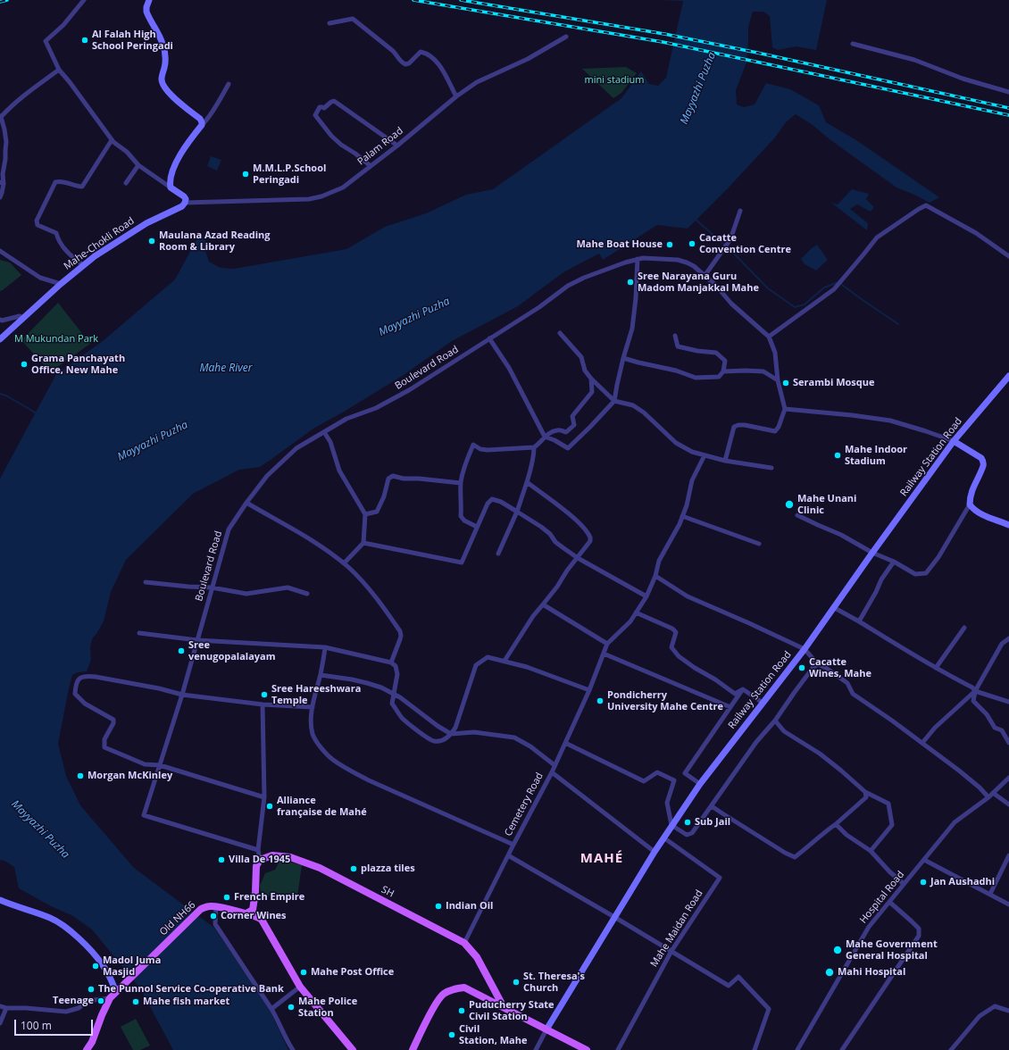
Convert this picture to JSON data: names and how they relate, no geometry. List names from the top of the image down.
{
  "streets": {
    "main road": ["SH", "Old NH66"],
    "street": [
      "Palam Road",
      "Mahe-Chokli Road",
      "Boulevard Road",
      "Railway Station Road",
      "Cemetery Road",
      "Hospital Road",
      "Mahe Maidan Road"
    ]
  },
  "crossings": [
    ["Palam Road", "Mahe-Chokli Road"],
    ["Railway Station Road", "Cemetery Road"],
    ["Railway Station Road", "Mahe Maidan Road"],
    ["Cemetery Road", "SH"]
  ],
  "districts": ["MAHÉ"],
  "water": ["Mayyazhi Puzha", "Mahe River"],
  "parks": ["mini stadium", "M Mukundan Park"],
  "places": [
    "Al Falah High School Peringadi",
    "M.M.L.P.School Peringadi",
    "Maulana Azad Reading Room & Library",
    "Cacatte Convention Centre",
    "Mahe Boat House",
    "Sree Narayana Guru Madom Manjakkal Mahe",
    "Grama Panchayath Office, New Mahe",
    "Serambi Mosque",
    "Mahe Indoor Stadium",
    "Mahe Unani Clinic",
    "Sree venugopalalayam",
    "Cacatte Wines, Mahe",
    "Sree Hareeshwara Temple",
    "Pondicherry University Mahe Centre",
    "Morgan McKinley",
    "Alliance française de Mahé",
    "Sub Jail",
    "Villa De 1945",
    "plazza tiles",
    "Jan Aushadhi",
    "French Empire",
    "Indian Oil",
    "Corner Wines",
    "Mahe Government General Hospital",
    "Madol Juma Masjid",
    "Mahe Post Office",
    "Mahi Hospital",
    "St. Theresa's Church",
    "The Punnol Service Co-operative Bank",
    "Teenage",
    "Mahe fish market",
    "Mahe Police Station",
    "Puducherry State Civil Station",
    "Civil Station, Mahe"
  ],
  "scale_bar": "100 m"
}
